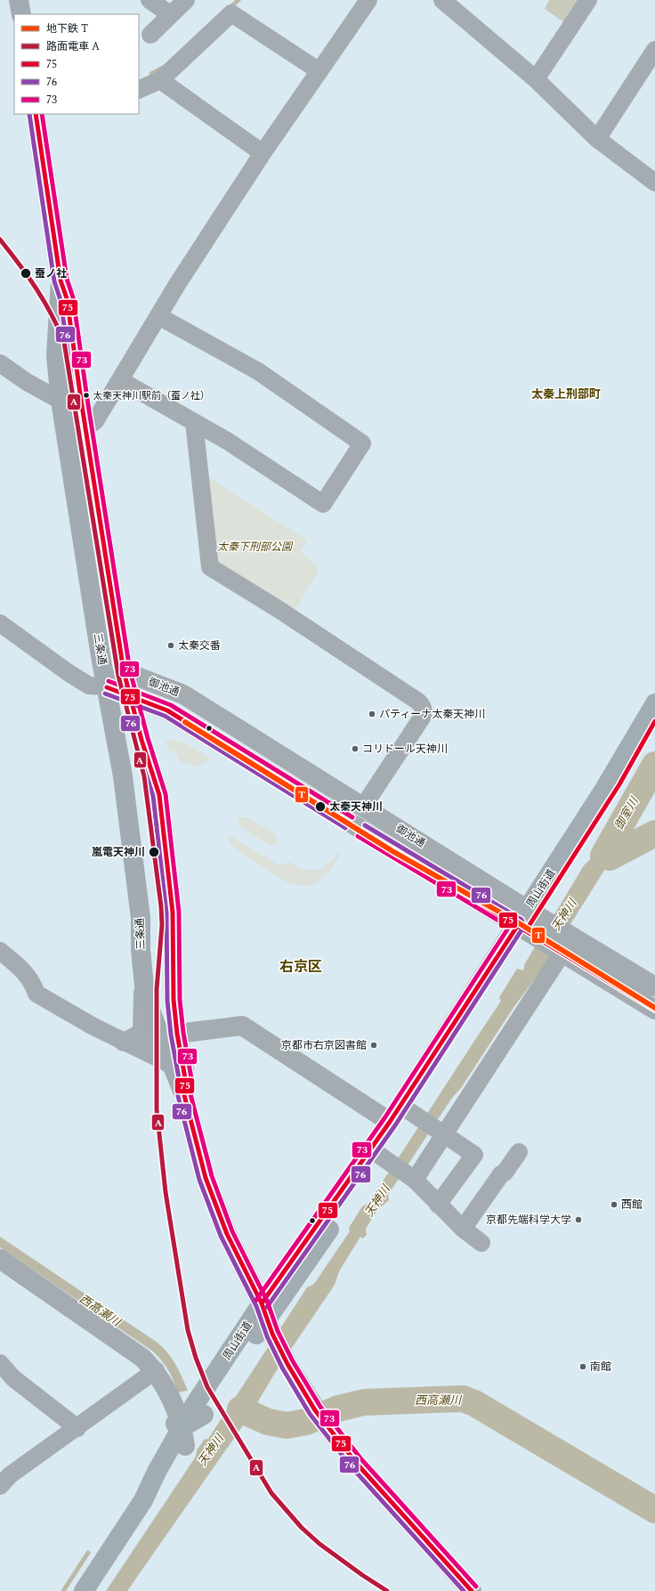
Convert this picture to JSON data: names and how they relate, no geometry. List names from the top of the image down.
{
  "streets": {
    "highway": ["周山街道"],
    "main road": ["三条通"],
    "street": ["御池通"]
  },
  "crossings": [
    ["三条通", "御池通"],
    ["三条通", "周山街道"],
    ["御池通", "周山街道"]
  ],
  "districts": ["太秦上刑部町", "右京区"],
  "water": ["御室川", "天神川", "西高瀬川"],
  "parks": ["太秦下刑部公園"],
  "places": [
    "蚕ノ社",
    "太秦天神川駅前（蚕ノ社）",
    "太秦交番",
    "パティーナ太秦天神川",
    "コリドール天神川",
    "太秦天神川",
    "嵐電天神川",
    "京都市右京図書館",
    "西館",
    "京都先端科学大学",
    "南館"
  ],
  "lines": [
    "transit line 75",
    "transit line 76",
    "transit line 73",
    "tram line A",
    "metro line T"
  ],
  "legend": [
    "地下鉄 T",
    "路面電車 A",
    "75",
    "76",
    "73"
  ]
}
